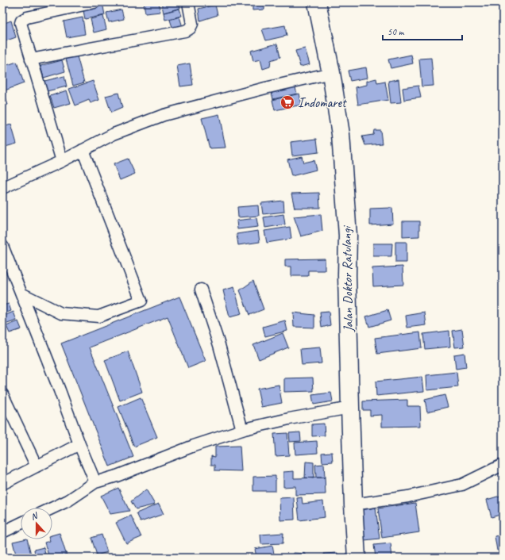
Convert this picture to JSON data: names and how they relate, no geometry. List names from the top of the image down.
{
  "streets": {
    "highway": ["Jalan Doktor Ratulangi"]
  },
  "places": {
    "supermarket": ["Indomaret"]
  },
  "scale_bar": "50 m",
  "north": "top"
}
